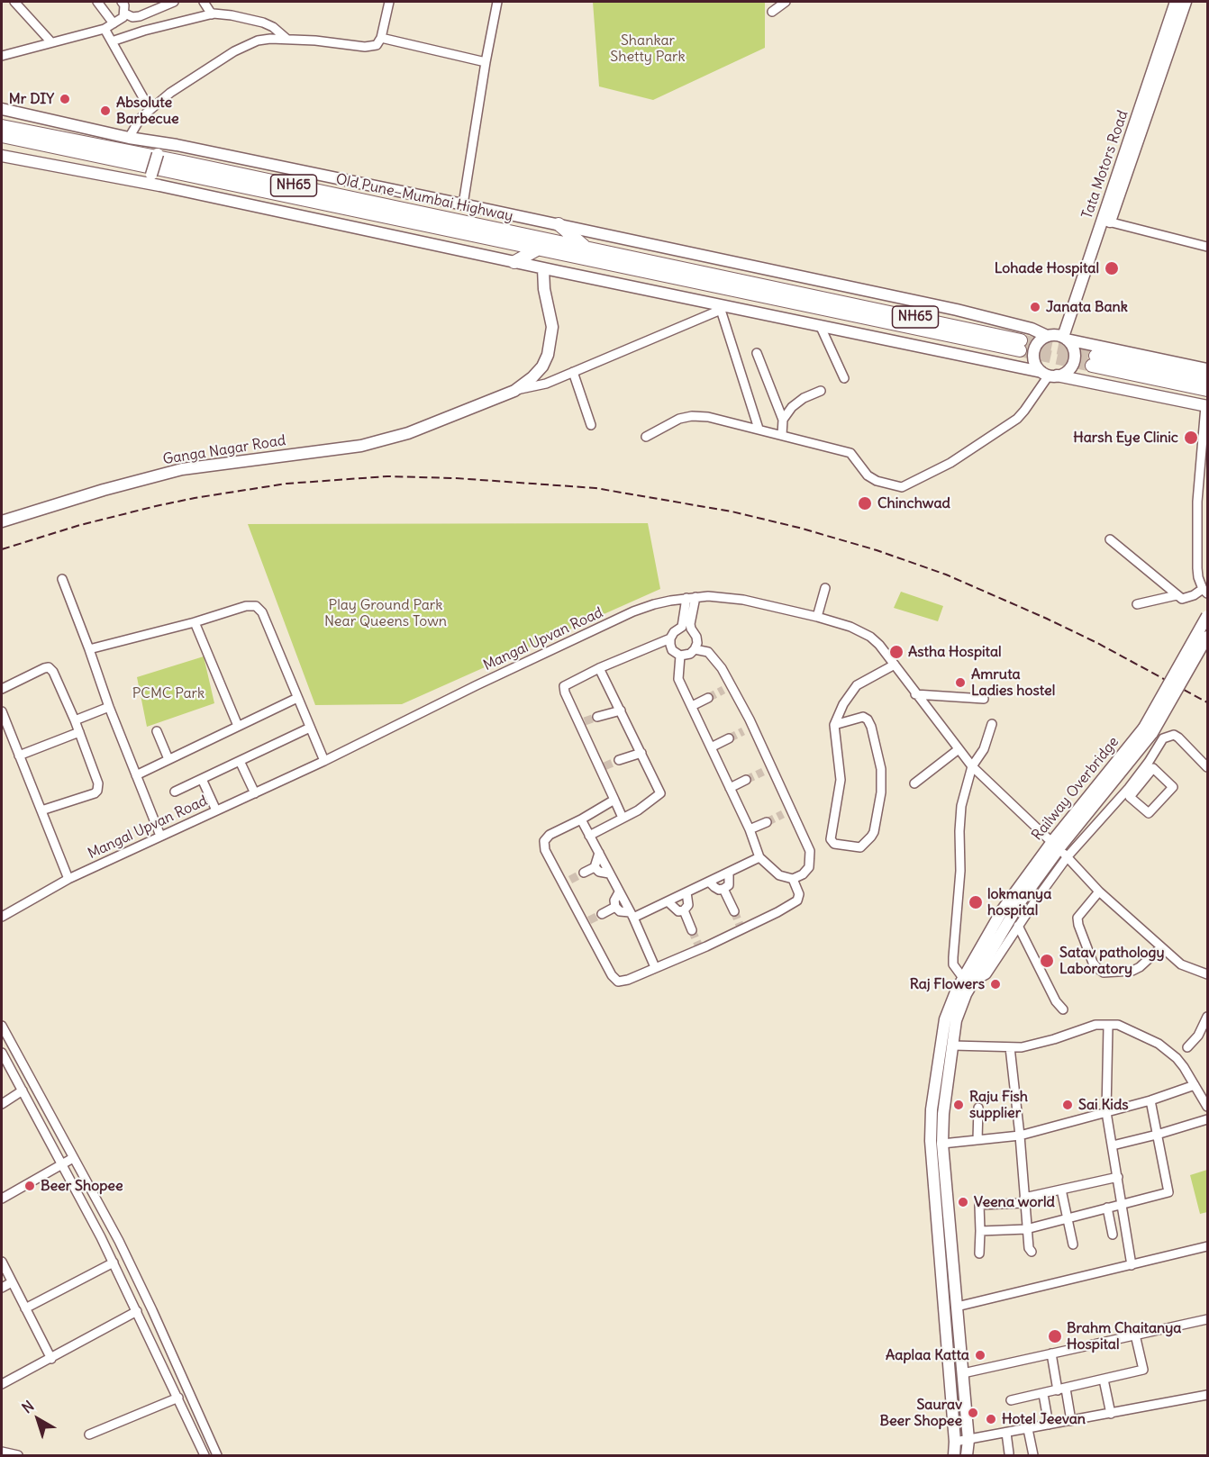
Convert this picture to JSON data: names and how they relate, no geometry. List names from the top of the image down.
{
  "streets": {
    "highway": ["NH65", "Old Pune–Mumbai Highway"],
    "main road": ["Tata Motors Road", "Ganga Nagar Road", "Railway Overbridge"],
    "street": ["Mangal Upvan Road"]
  },
  "crossings": [
    ["NH65", "Old Pune–Mumbai Highway"]
  ],
  "parks": ["Shankar Shetty Park", "Play Ground Park Near Queens Town", "PCMC Park"],
  "places": [
    "Mr DIY",
    "Absolute Barbecue",
    "Lohade Hospital",
    "Janata Bank",
    "Harsh Eye Clinic",
    "Chinchwad",
    "Astha Hospital",
    "Amruta Ladies hostel",
    "lokmanya hospital",
    "Satav pathology Laboratory",
    "Raj Flowers",
    "Raju Fish supplier",
    "Sai Kids",
    "Beer Shopee",
    "Veena world",
    "Brahm Chaitanya Hospital",
    "Aaplaa Katta",
    "Saurav Beer Shopee",
    "Hotel Jeevan"
  ],
  "north": "top left"
}
